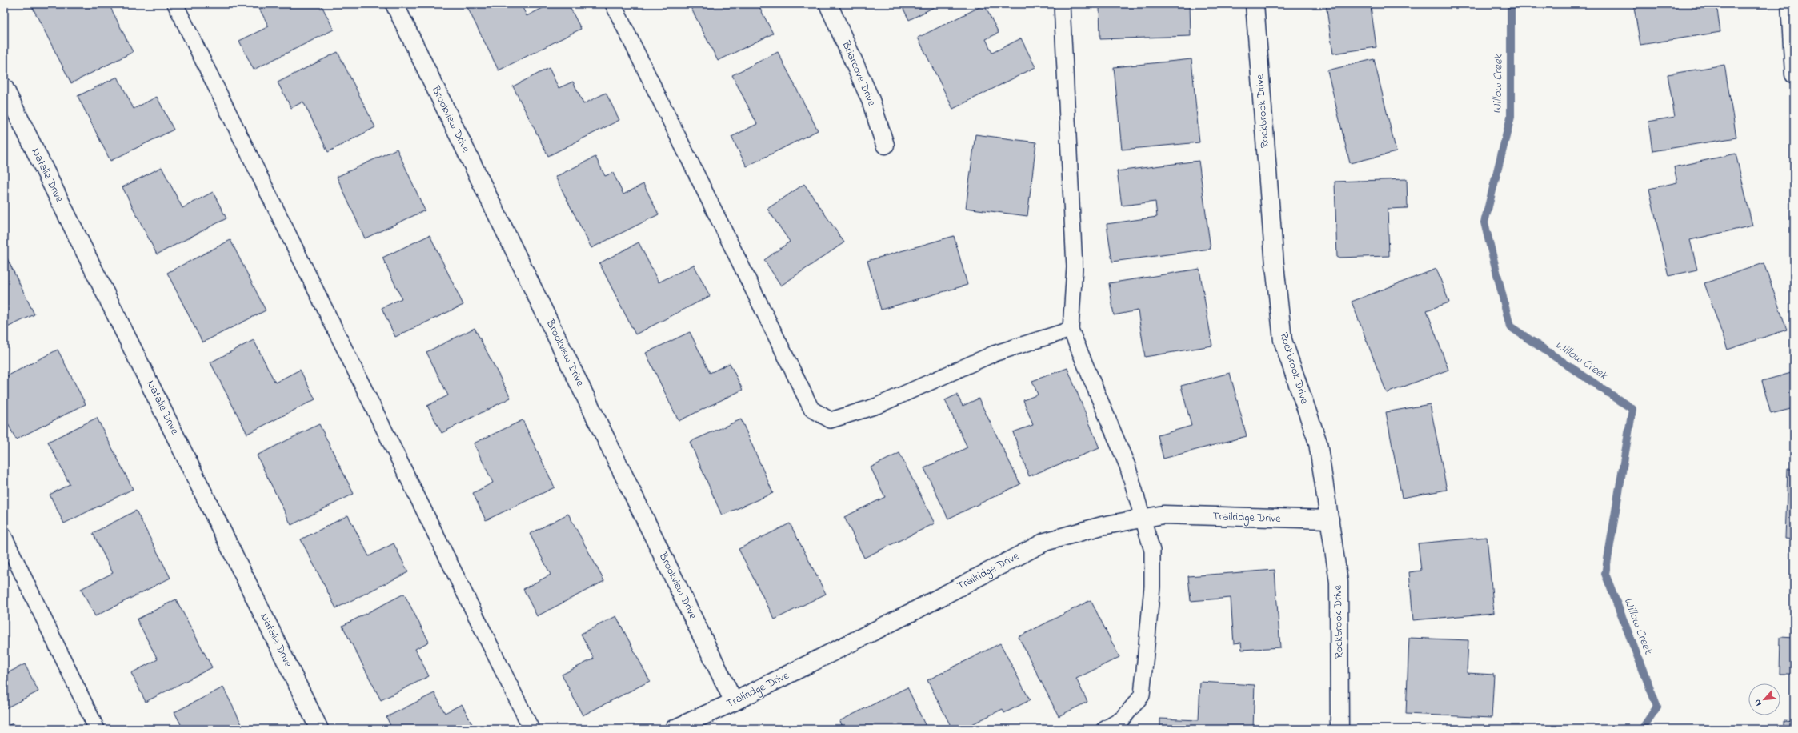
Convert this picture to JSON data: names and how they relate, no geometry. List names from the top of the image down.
{
  "streets": {
    "street": [
      "Briarcove Drive",
      "Rockbrook Drive",
      "Brookview Drive",
      "Natalie Drive",
      "Trailridge Drive"
    ]
  },
  "crossings": [
    ["Rockbrook Drive", "Trailridge Drive"],
    ["Brookview Drive", "Trailridge Drive"]
  ],
  "water": ["Willow Creek"],
  "north": "bottom left"
}
